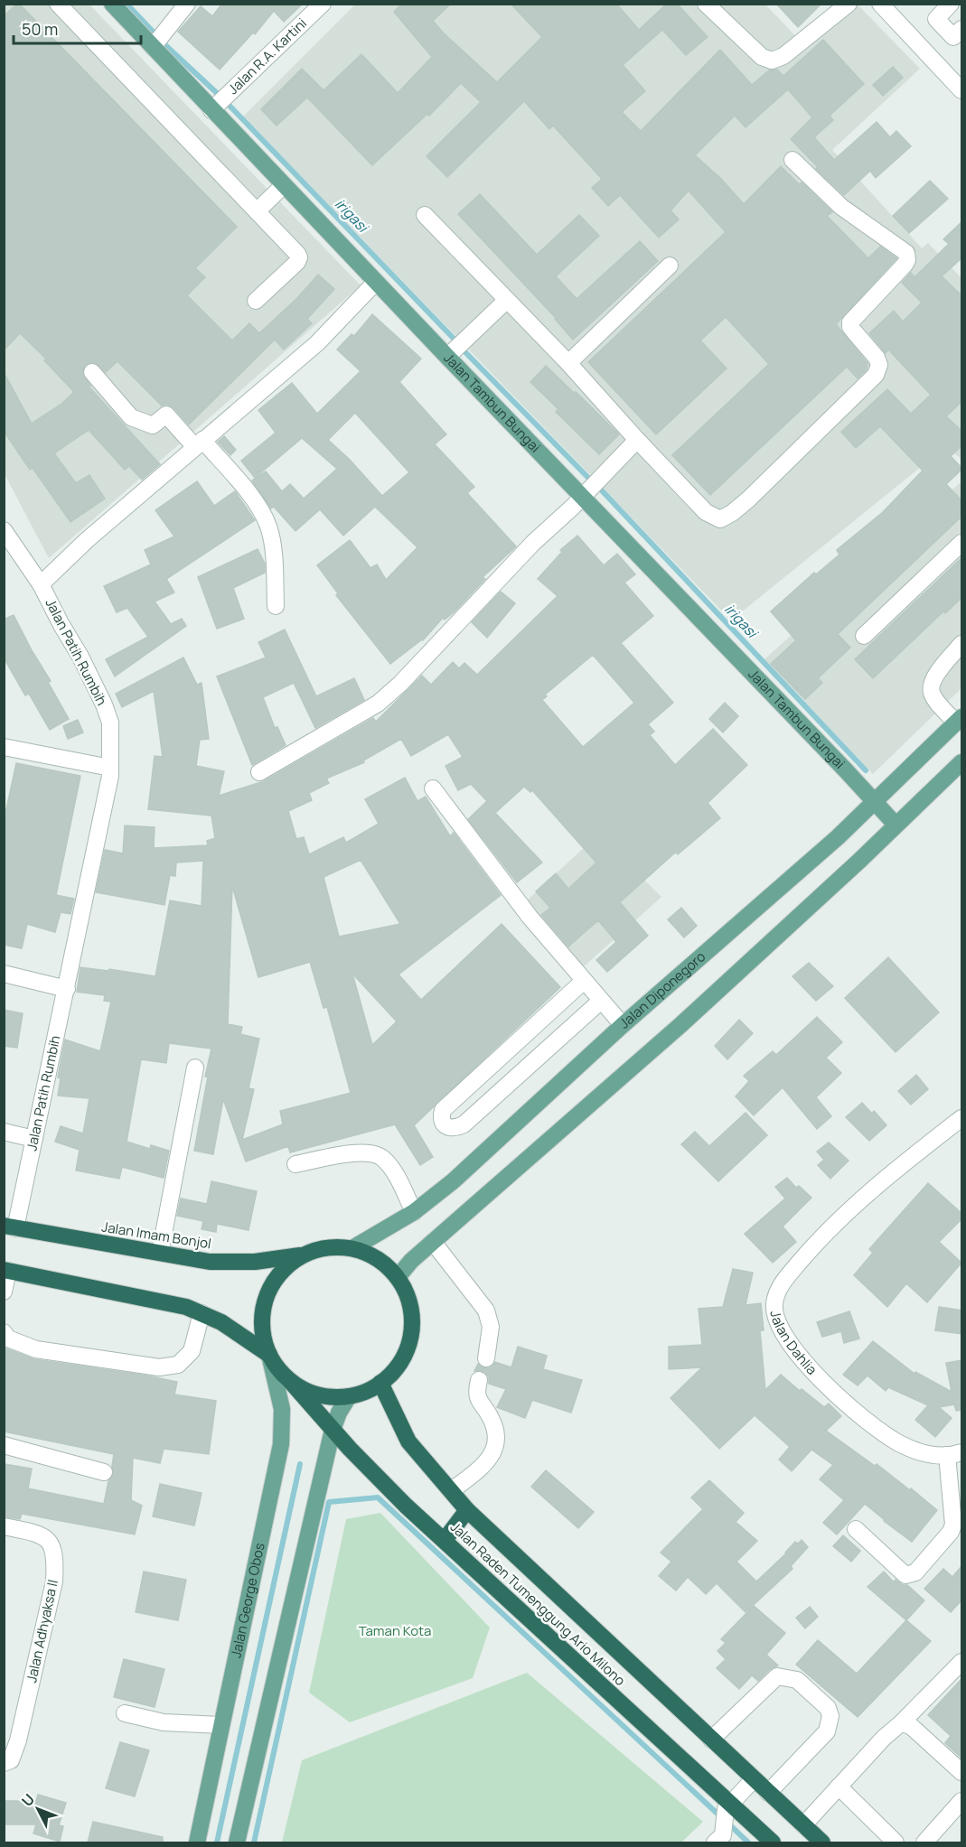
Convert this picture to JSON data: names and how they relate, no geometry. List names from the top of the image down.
{
  "streets": {
    "highway": ["Jalan Imam Bonjol", "Jalan Raden Tumenggung Ario Milono"],
    "main road": ["Jalan Tambun Bungai", "Jalan Diponegoro", "Jalan George Obos"],
    "street": [
      "Jalan R.A. Kartini",
      "Jalan Patih Rumbih",
      "Jalan Dahlia",
      "Jalan Adhyaksa II"
    ]
  },
  "crossings": [
    ["Jalan R.A. Kartini", "Jalan Tambun Bungai"],
    ["Jalan Tambun Bungai", "Jalan Patih Rumbih"],
    ["Jalan Tambun Bungai", "Jalan Diponegoro"],
    ["Jalan Patih Rumbih", "Jalan Imam Bonjol"],
    ["Jalan Diponegoro", "Jalan Imam Bonjol"],
    ["Jalan Diponegoro", "Jalan George Obos"],
    ["Jalan Diponegoro", "Jalan Raden Tumenggung Ario Milono"],
    ["Jalan Imam Bonjol", "Jalan George Obos"],
    ["Jalan Imam Bonjol", "Jalan Raden Tumenggung Ario Milono"],
    ["Jalan George Obos", "Jalan Raden Tumenggung Ario Milono"]
  ],
  "water": ["irigasi"],
  "parks": ["Taman Kota"],
  "scale_bar": "50 m",
  "north": "top left"
}
